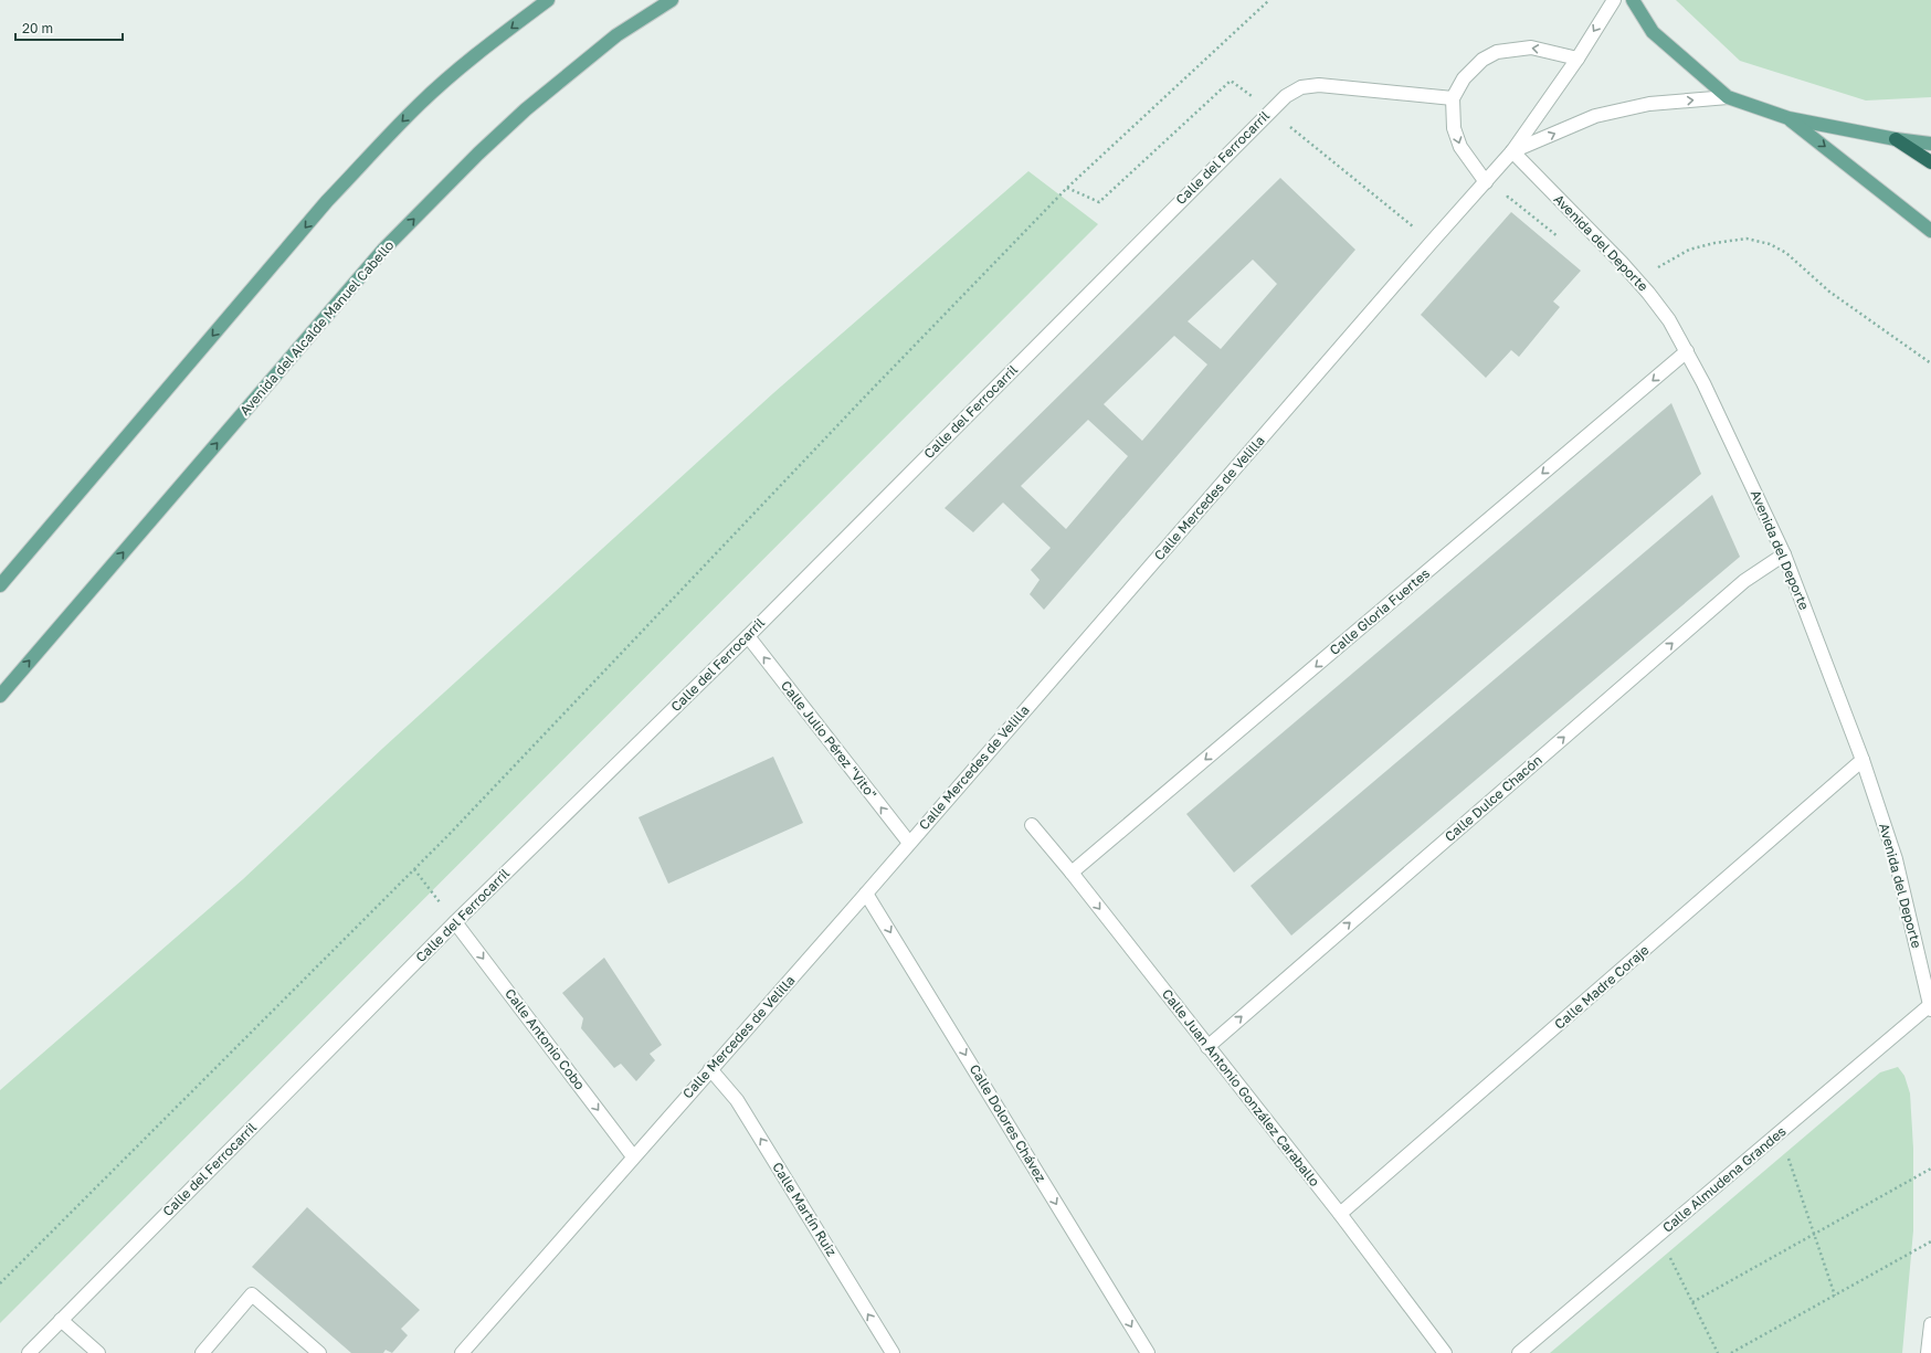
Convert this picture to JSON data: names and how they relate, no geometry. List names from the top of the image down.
{
  "streets": {
    "main road": ["Avenida del Alcalde Manuel Cabello"],
    "street": [
      "Calle del Ferrocarril",
      "Avenida del Deporte",
      "Calle Mercedes de Velilla",
      "Calle Gloria Fuertes",
      "Calle Julio Pérez \"Vito\"",
      "Calle Dulce Chacón",
      "Calle Madre Coraje",
      "Calle Antonio Cobo",
      "Calle Juan Antonio González Caraballo",
      "Calle Dolores Chávez",
      "Calle Almudena Grandes",
      "Calle Martín Ruiz"
    ]
  },
  "crossings": [
    ["Calle del Ferrocarril", "Calle Julio Pérez \"Vito\""],
    ["Calle del Ferrocarril", "Calle Antonio Cobo"],
    ["Avenida del Deporte", "Calle Mercedes de Velilla"],
    ["Avenida del Deporte", "Calle Gloria Fuertes"],
    ["Avenida del Deporte", "Calle Dulce Chacón"],
    ["Avenida del Deporte", "Calle Madre Coraje"],
    ["Avenida del Deporte", "Calle Almudena Grandes"],
    ["Calle Mercedes de Velilla", "Calle Julio Pérez \"Vito\""],
    ["Calle Mercedes de Velilla", "Calle Antonio Cobo"],
    ["Calle Mercedes de Velilla", "Calle Dolores Chávez"],
    ["Calle Mercedes de Velilla", "Calle Martín Ruiz"],
    ["Calle Gloria Fuertes", "Calle Juan Antonio González Caraballo"],
    ["Calle Dulce Chacón", "Calle Juan Antonio González Caraballo"],
    ["Calle Madre Coraje", "Calle Juan Antonio González Caraballo"]
  ],
  "one_way": [
    "Calle Gloria Fuertes",
    "Calle Julio Pérez \"Vito\"",
    "Calle Dulce Chacón",
    "Calle Antonio Cobo",
    "Calle Dolores Chávez",
    "Calle Martín Ruiz"
  ],
  "scale_bar": "20 m"
}
